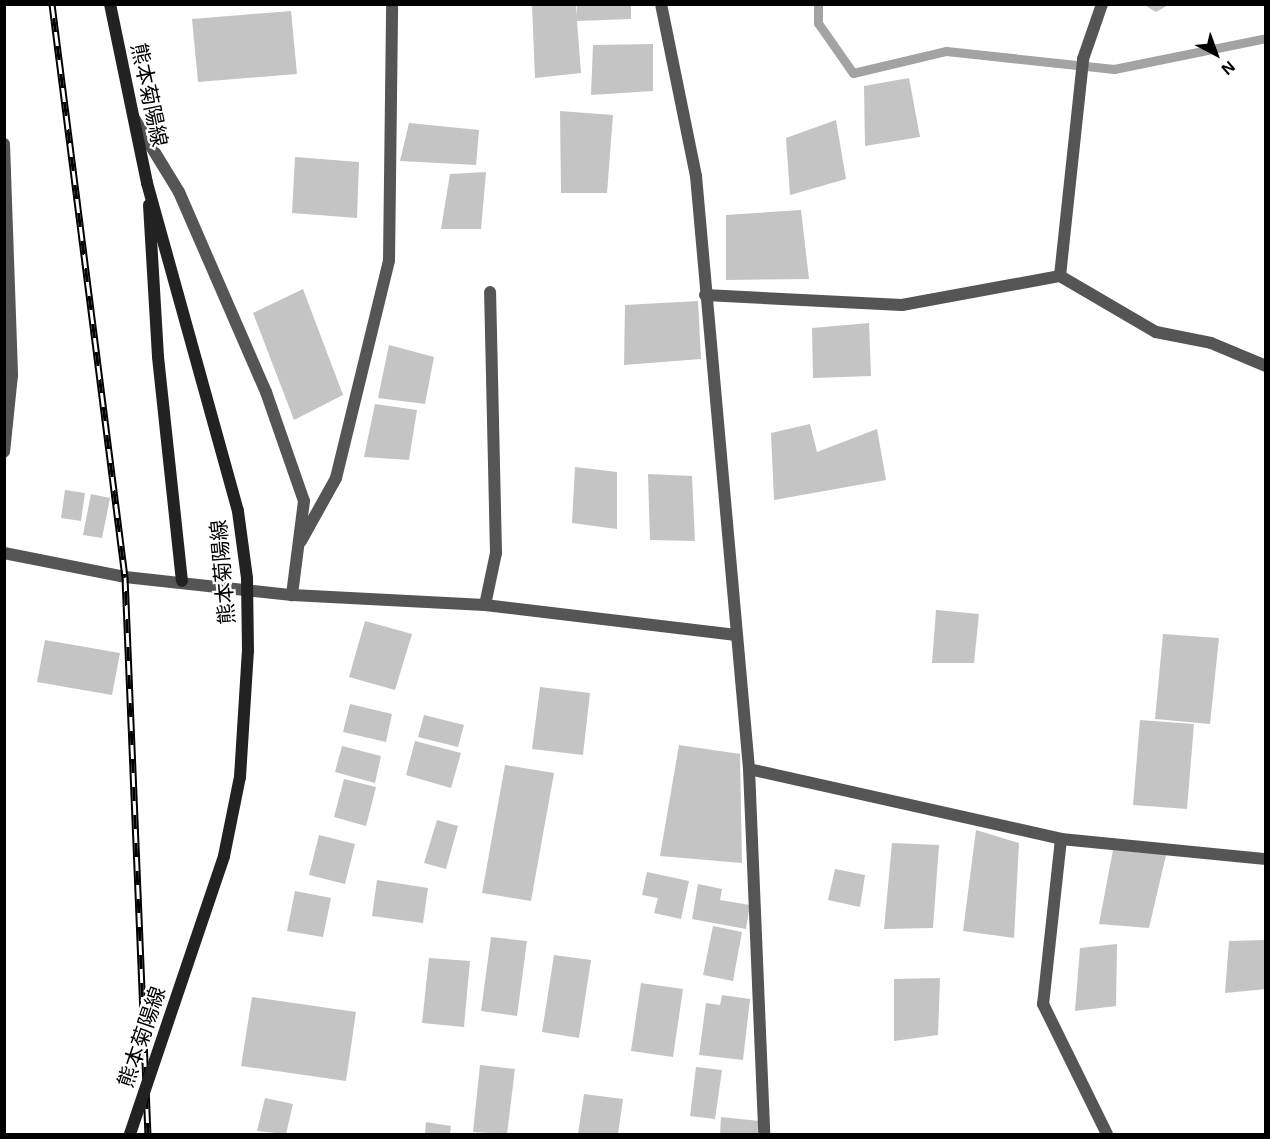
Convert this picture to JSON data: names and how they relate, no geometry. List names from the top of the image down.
{
  "streets": {
    "main road": ["熊本菊陽線"]
  },
  "north": "bottom right"
}
